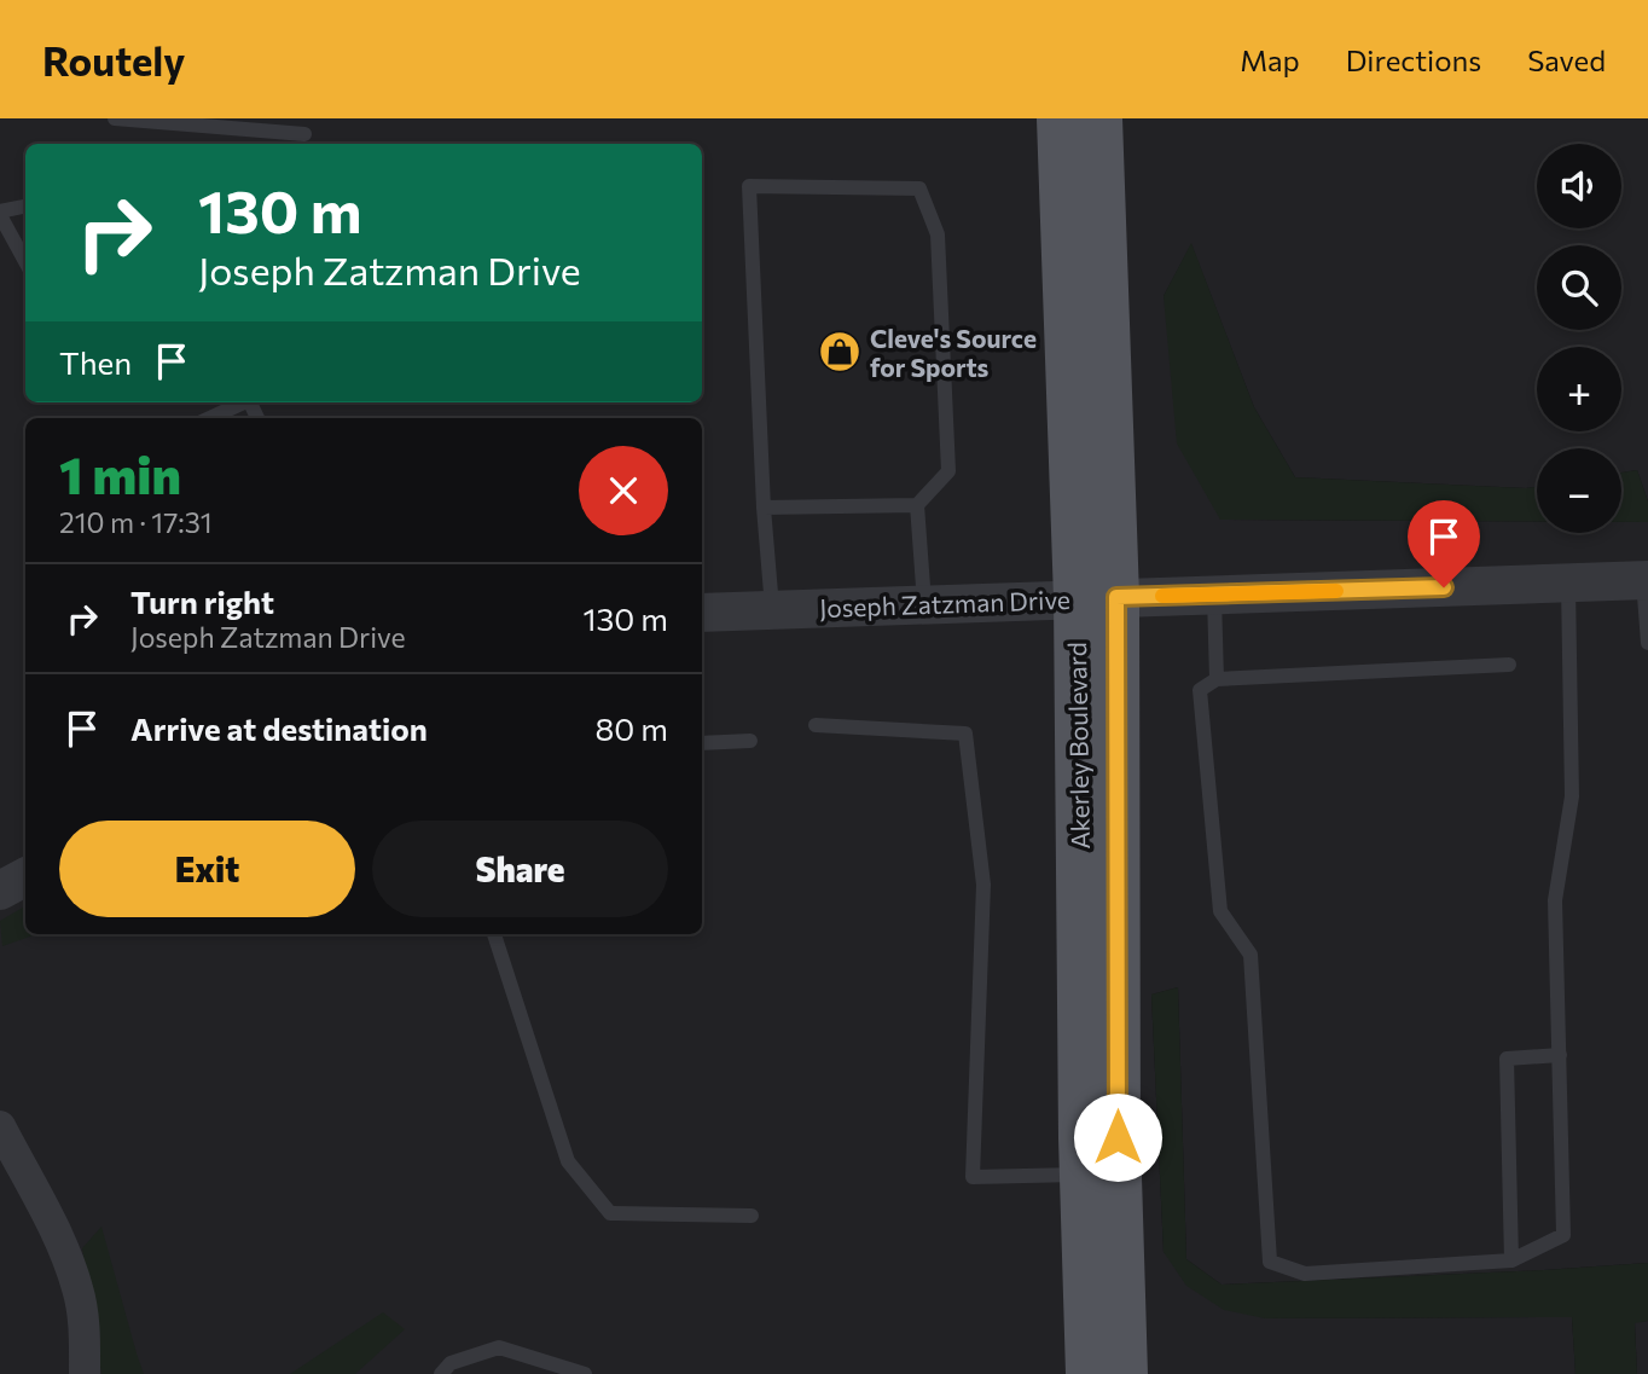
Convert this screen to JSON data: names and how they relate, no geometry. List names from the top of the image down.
{
  "streets": {
    "main road": ["Akerley Boulevard"],
    "street": ["Joseph Zatzman Drive"]
  },
  "crossings": [
    ["Joseph Zatzman Drive", "Akerley Boulevard"]
  ],
  "places": {
    "shop": ["Cleve's Source for Sports"]
  },
  "page": {
    "header": "Routely",
    "nav": ["Map", "Directions", "Saved"],
    "map_buttons": ["+", "−"],
    "turn": ["130 m", "Joseph Zatzman Drive"],
    "then": "Then",
    "heading": ["1 min", "210 m · 17:31"],
    "list": [
      {
        "name": "Turn right",
        "note": "Joseph Zatzman Drive",
        "value": "130 m"
      },
      {
        "name": "Arrive at destination",
        "value": "80 m"
      }
    ],
    "buttons": ["Exit", "Share"]
  }
}
